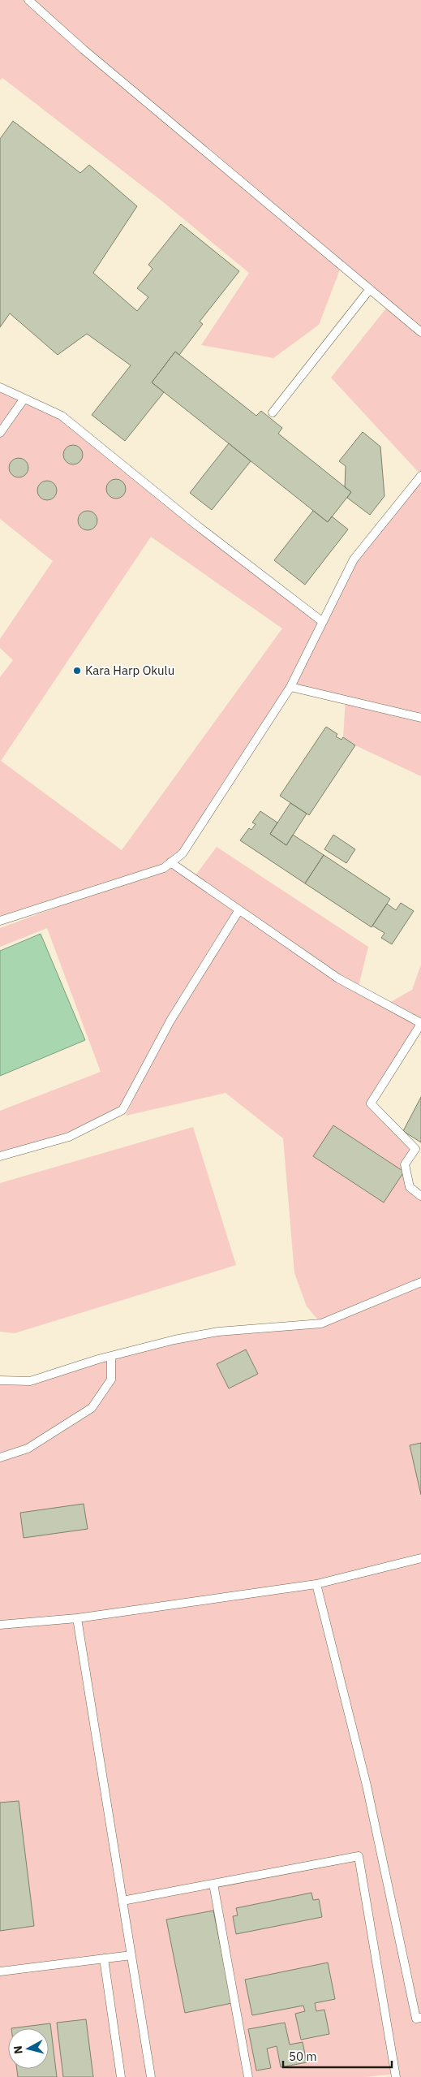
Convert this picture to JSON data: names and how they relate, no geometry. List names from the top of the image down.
{
  "places": ["Kara Harp Okulu"],
  "scale_bar": "50 m",
  "north": "left"
}
